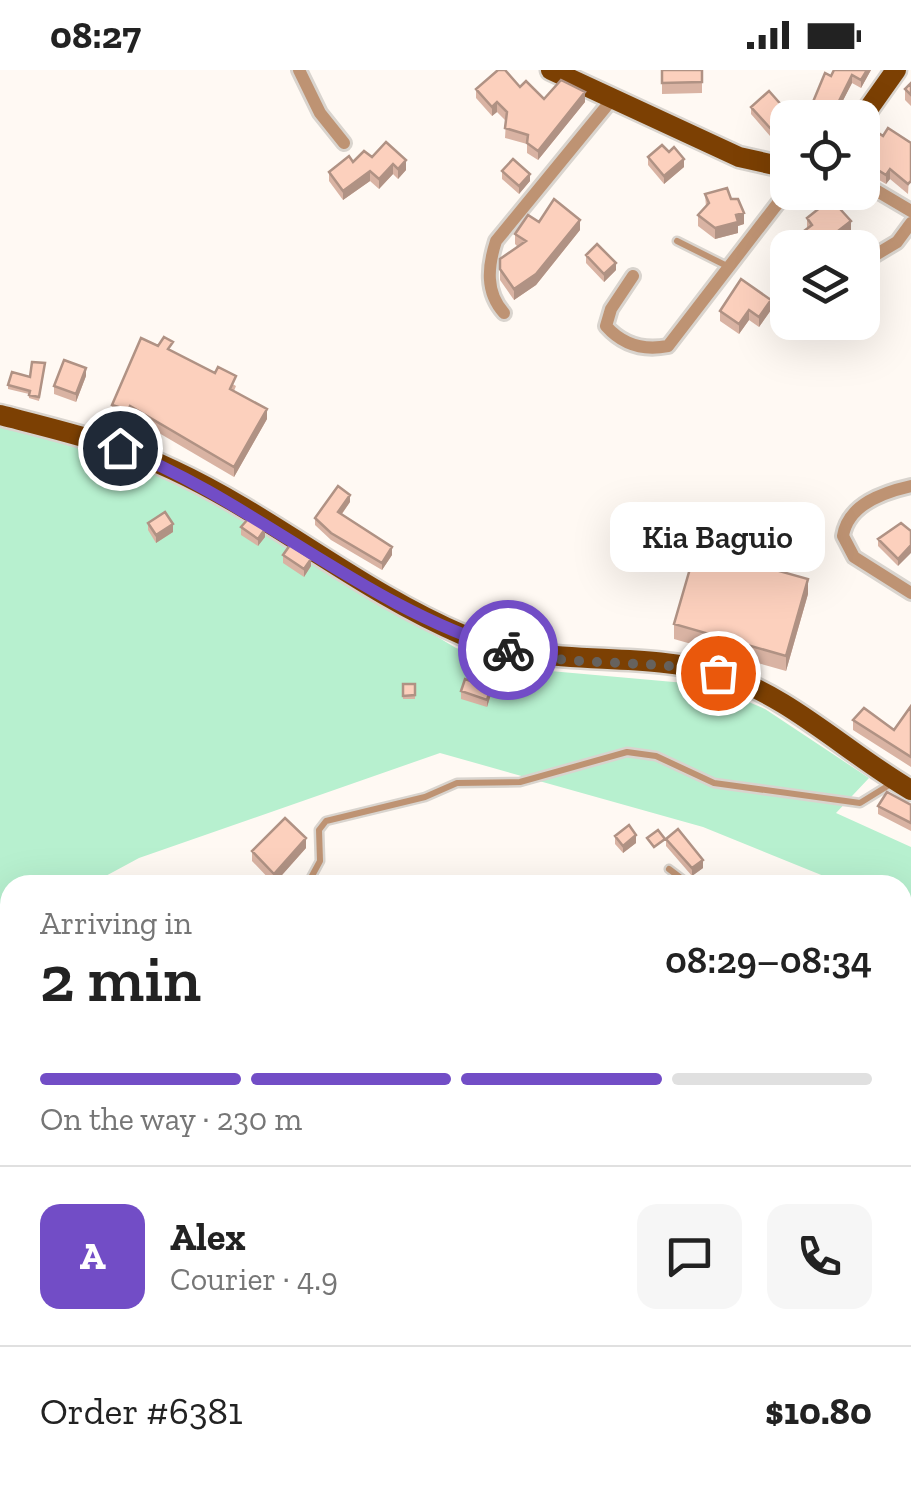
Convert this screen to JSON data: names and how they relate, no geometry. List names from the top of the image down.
{
  "places": ["Kia Baguio"],
  "page": {
    "status": "08:27",
    "bubble": "Kia Baguio",
    "heading": ["2 min", "Arriving in", "08:29–08:34"],
    "panel": [
      "Alex",
      "Courier · 4.9",
      "Order #6381",
      "$10.80"
    ],
    "bar": "On the way · 230 m",
    "round": "A"
  }
}
